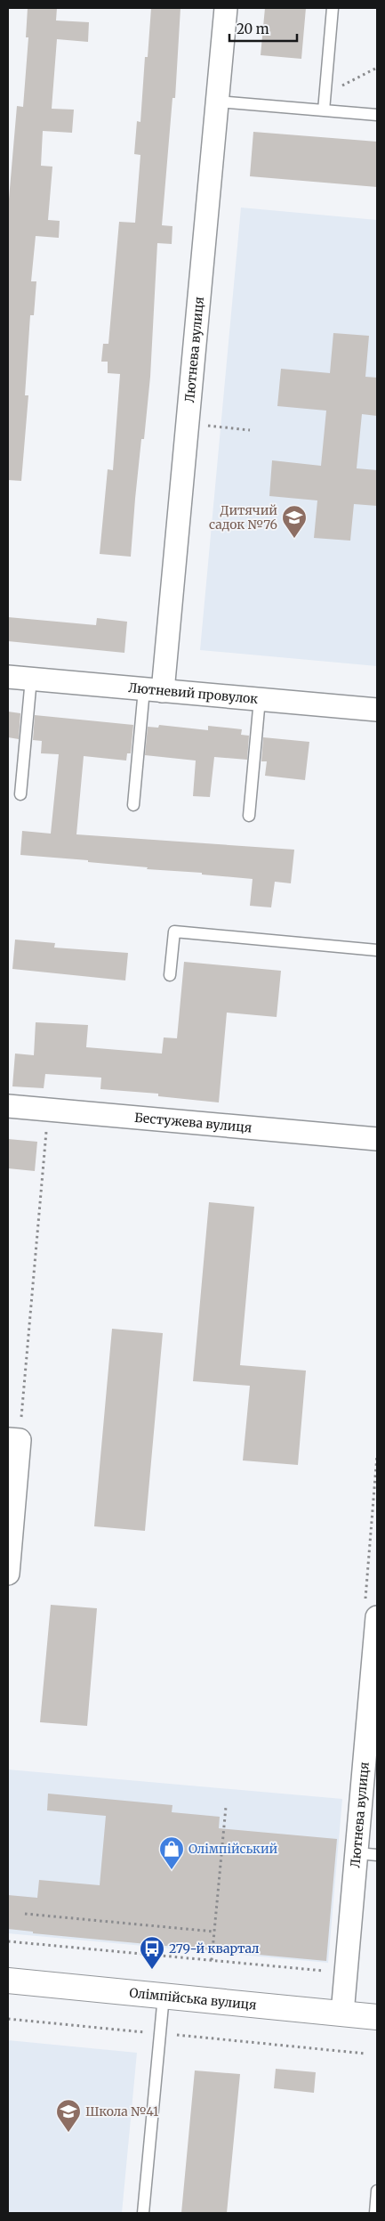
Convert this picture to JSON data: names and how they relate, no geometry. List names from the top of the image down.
{
  "streets": {
    "main road": ["Олімпійська вулиця"],
    "street": ["Лютнева вулиця", "Лютневий провулок", "Бестужева вулиця"]
  },
  "crossings": [
    ["Лютнева вулиця", "Лютневий провулок"],
    ["Лютнева вулиця", "Олімпійська вулиця"]
  ],
  "places": {
    "school or university": ["Дитячий садок №76", "Школа №41"],
    "shop": ["Олімпійський"],
    "bus stop": ["279-й квартал"]
  },
  "scale_bar": "20 m"
}
